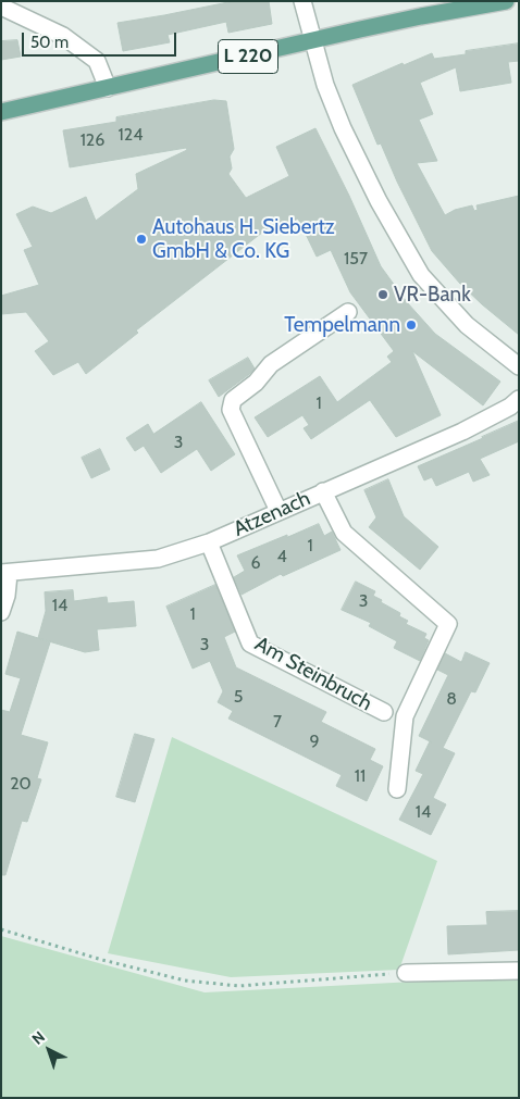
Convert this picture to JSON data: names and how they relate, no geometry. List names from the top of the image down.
{
  "streets": {
    "main road": ["L 220"],
    "street": ["Atzenach", "Am Steinbruch"]
  },
  "crossings": [
    ["Atzenach", "Am Steinbruch"]
  ],
  "places": ["Autohaus H. Siebertz GmbH & Co. KG", "VR-Bank", "Tempelmann"],
  "house_numbers": [
    "124",
    "126",
    "157",
    "1",
    "3",
    "1",
    "4",
    "6",
    "3",
    "14",
    "1",
    "3",
    "5",
    "8",
    "7",
    "9",
    "11",
    "20",
    "14"
  ],
  "scale_bar": "50 m",
  "north": "top left"
}
